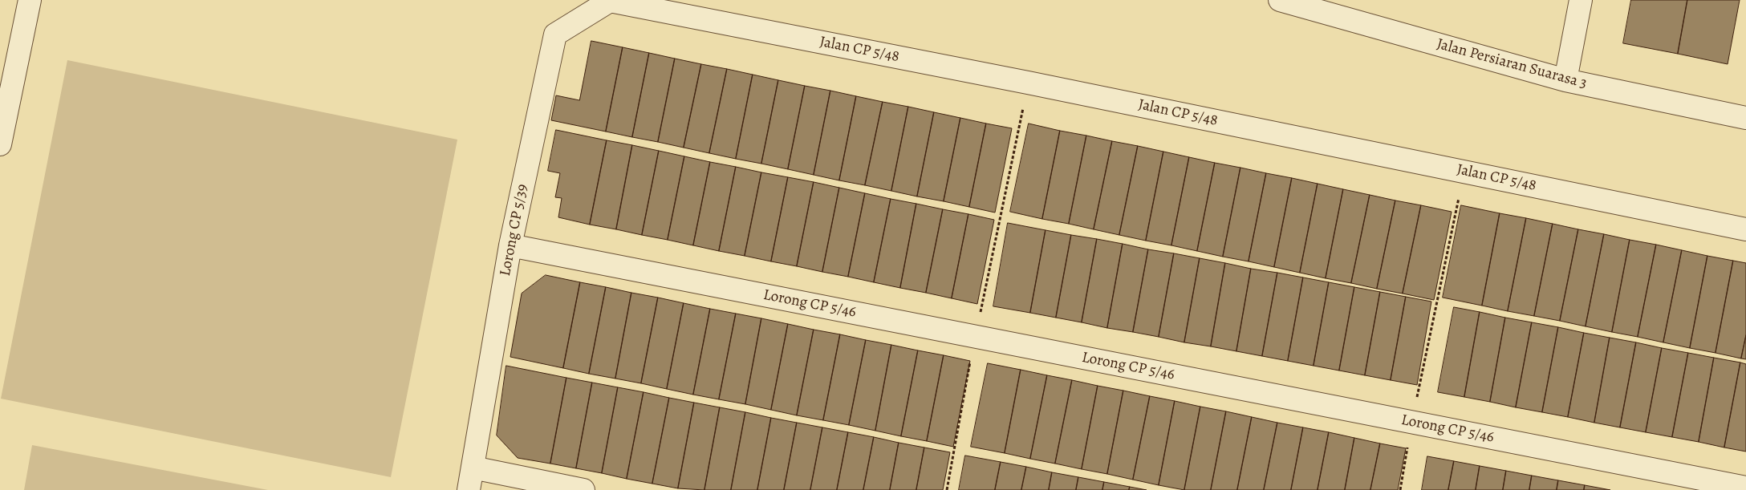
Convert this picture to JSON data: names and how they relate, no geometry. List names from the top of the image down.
{
  "streets": {
    "street": [
      "Jalan CP 5/48",
      "Jalan Persiaran Suarasa 3",
      "Lorong CP 5/39",
      "Lorong CP 5/46"
    ]
  },
  "crossings": [
    ["Jalan CP 5/48", "Lorong CP 5/39"],
    ["Lorong CP 5/39", "Lorong CP 5/46"]
  ]
}
